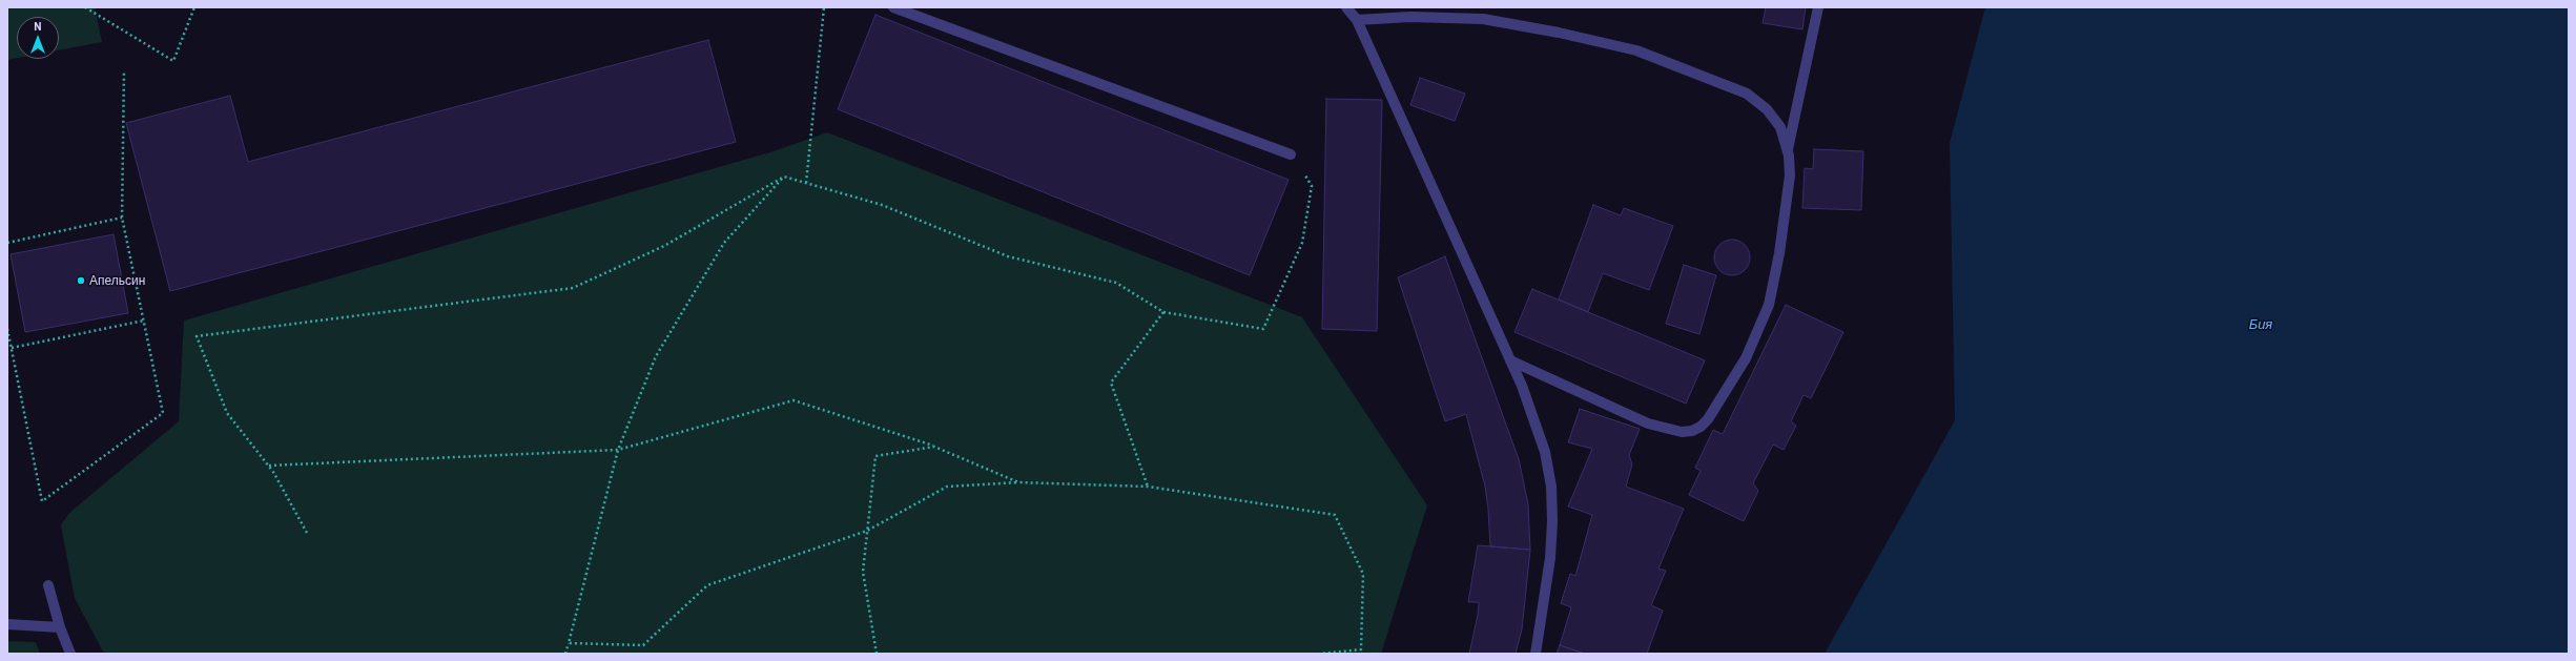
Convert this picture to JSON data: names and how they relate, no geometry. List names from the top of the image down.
{
  "water": ["Бия"],
  "places": ["Апельсин"],
  "north": "top"
}
